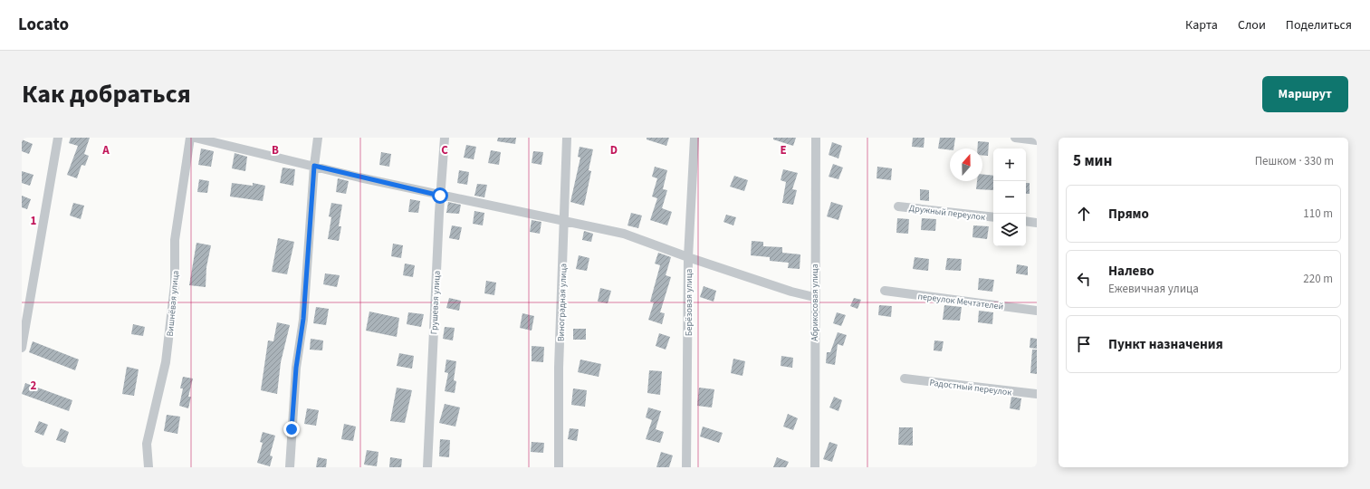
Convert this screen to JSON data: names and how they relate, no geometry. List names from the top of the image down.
{
  "streets": {
    "street": [
      "Дружный переулок",
      "переулок Мечтателей",
      "Грушевая улица",
      "Виноградная улица",
      "Берёзовая улица",
      "Абрикосовая улица",
      "Вишнёвая улица",
      "Радостный переулок"
    ]
  },
  "north": "top",
  "page": {
    "header": "Locato",
    "nav": ["Карта", "Слои", "Поделиться"],
    "title": "Как добраться",
    "buttons": "Маршрут",
    "heading": ["5 мин", "Пешком · 330 m"],
    "map_buttons": ["+", "−"],
    "list": [
      ["Прямо", "110 m"],
      ["Налево", "Ежевичная улица", "220 m"],
      "Пункт назначения"
    ]
  },
  "grid": {
    "columns": [
      "A",
      "B",
      "C",
      "D",
      "E"
    ],
    "rows": ["1", "2"]
  }
}
